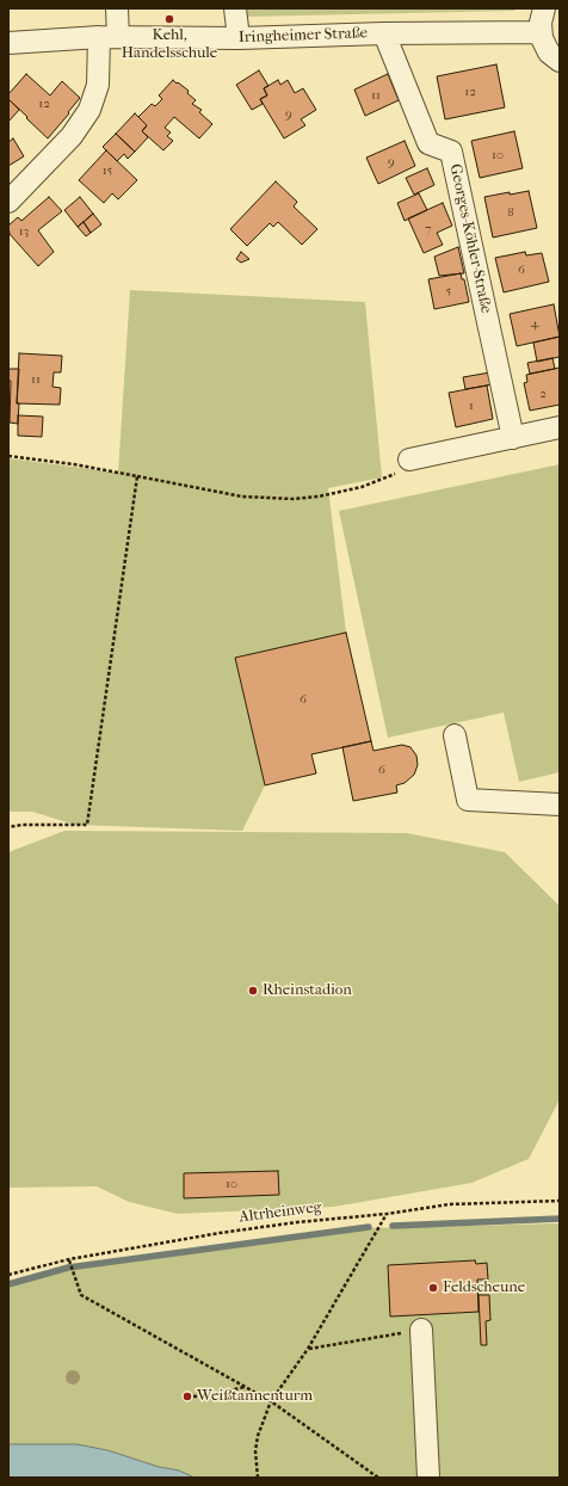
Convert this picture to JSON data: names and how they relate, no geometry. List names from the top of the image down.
{
  "streets": {
    "street": ["Iringheimer Straße", "Georges-Köhler-Straße"],
    "path": ["Altrheinweg"]
  },
  "crossings": [
    ["Iringheimer Straße", "Georges-Köhler-Straße"]
  ],
  "places": [
    "Kehl, Handelsschule",
    "Rheinstadion",
    "Feldscheune",
    "Weißtannenturm"
  ],
  "house_numbers": [
    "12",
    "11",
    "12",
    "9",
    "10",
    "9",
    "15",
    "8",
    "7",
    "13",
    "6",
    "5",
    "4",
    "11",
    "2",
    "1",
    "6",
    "6",
    "10"
  ]
}
